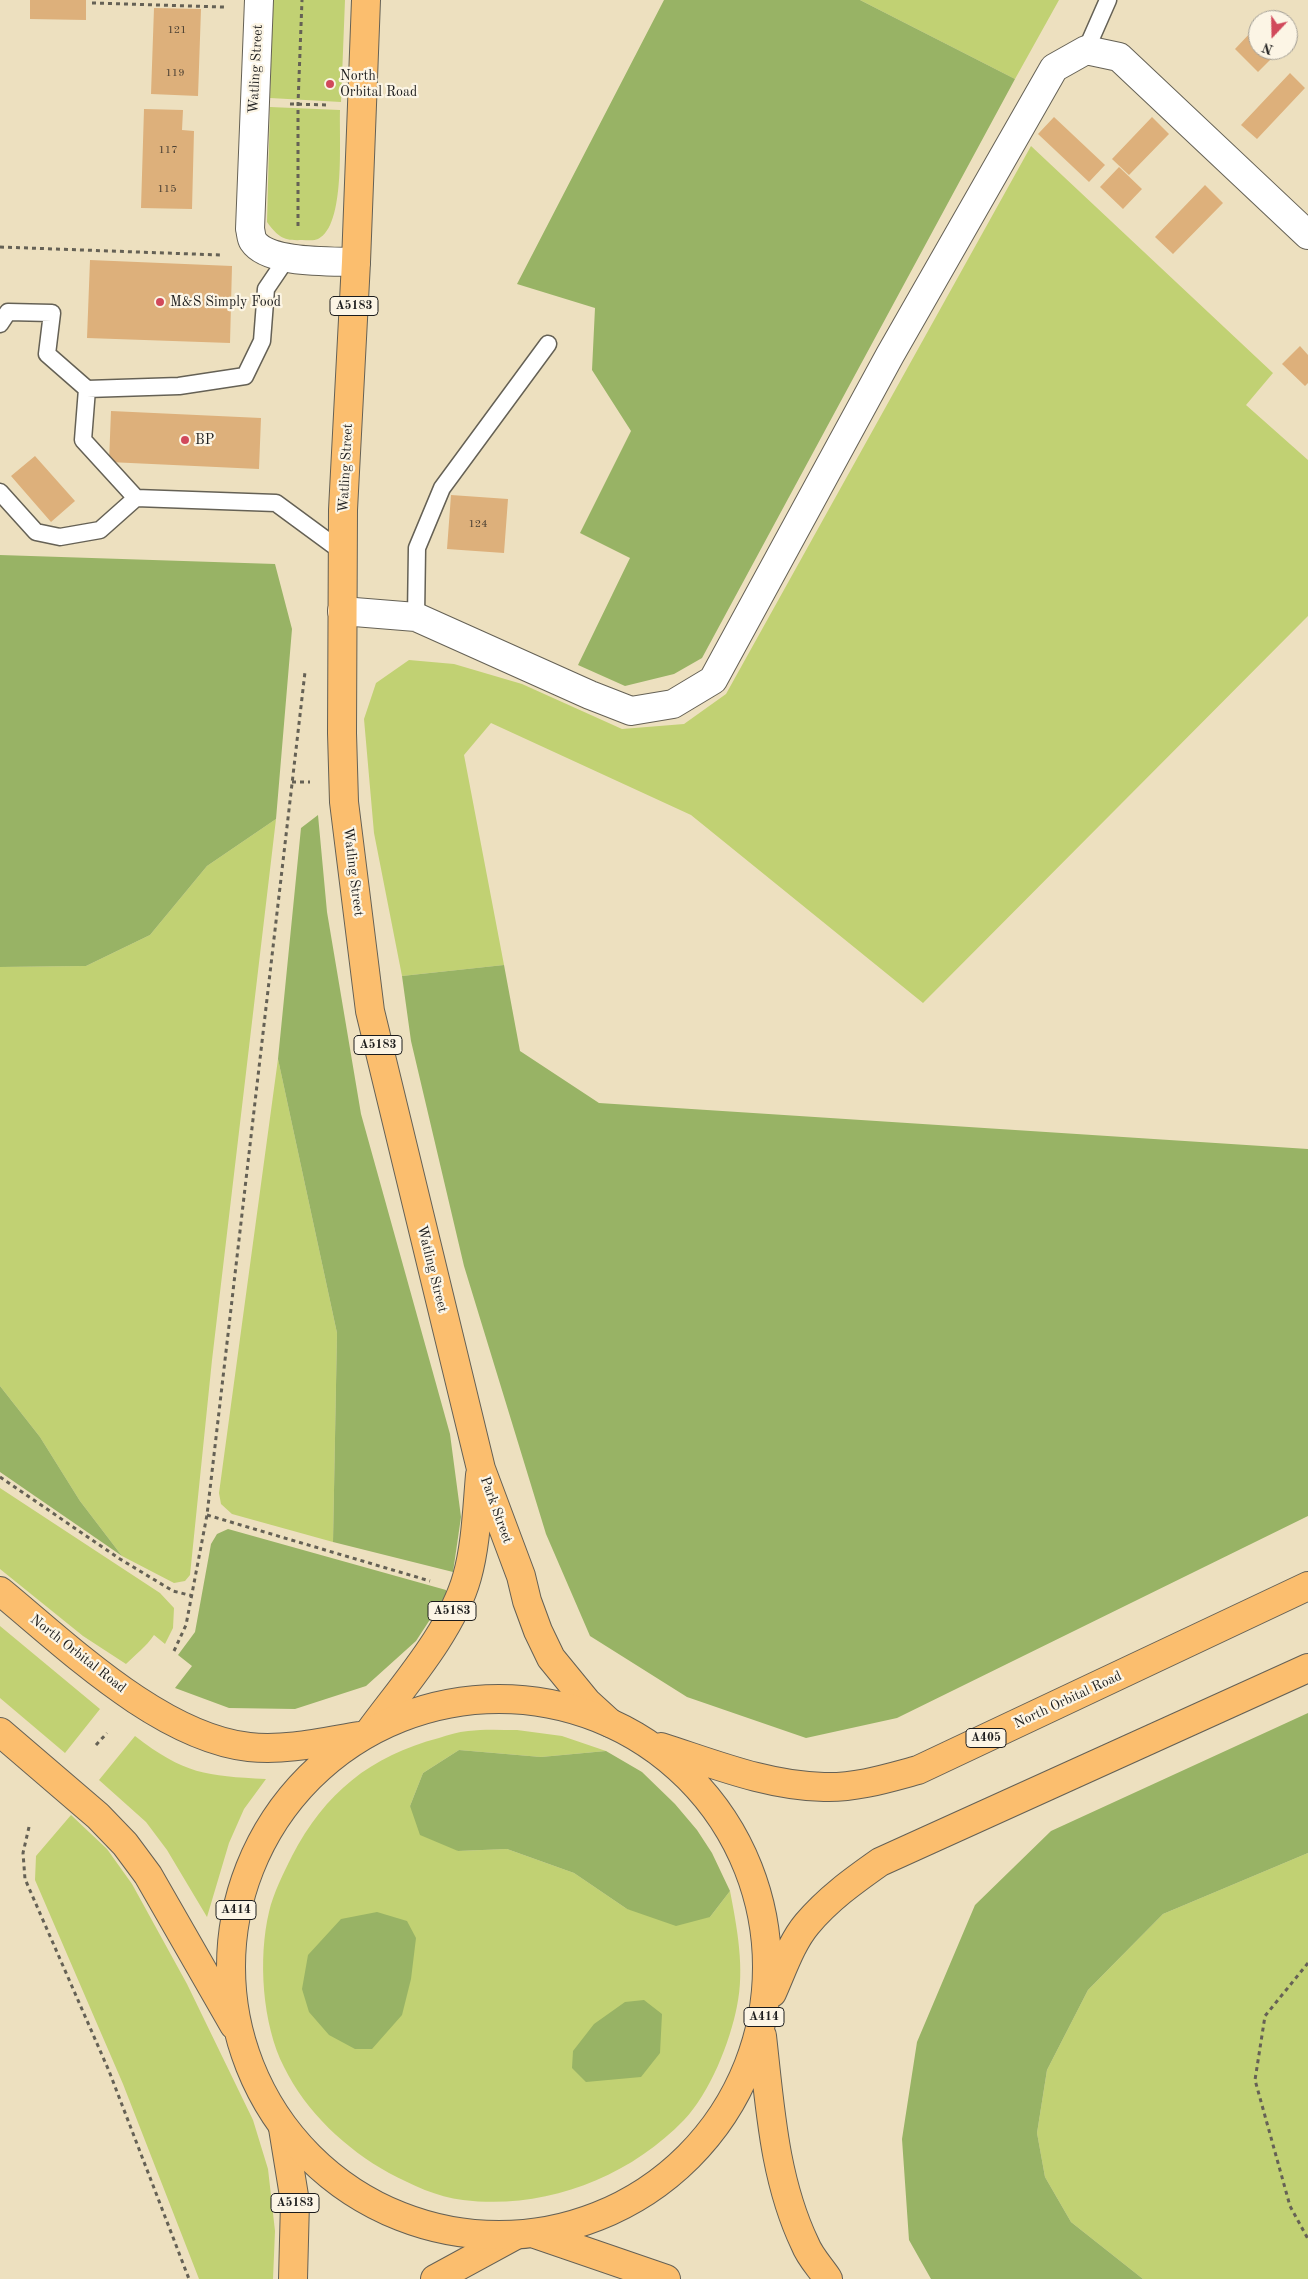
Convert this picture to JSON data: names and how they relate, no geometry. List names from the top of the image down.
{
  "streets": {
    "main road": [
      "Watling Street",
      "A5183",
      "Park Street",
      "North Orbital Road",
      "A405",
      "A414"
    ]
  },
  "crossings": [
    ["Watling Street", "Park Street"],
    ["A5183", "A414"],
    ["Park Street", "North Orbital Road"],
    ["Park Street", "A414"],
    ["North Orbital Road", "A414"]
  ],
  "places": ["North Orbital Road", "M&S Simply Food", "BP"],
  "house_numbers": [
    "121",
    "119",
    "117",
    "115",
    "124"
  ],
  "north": "bottom"
}
